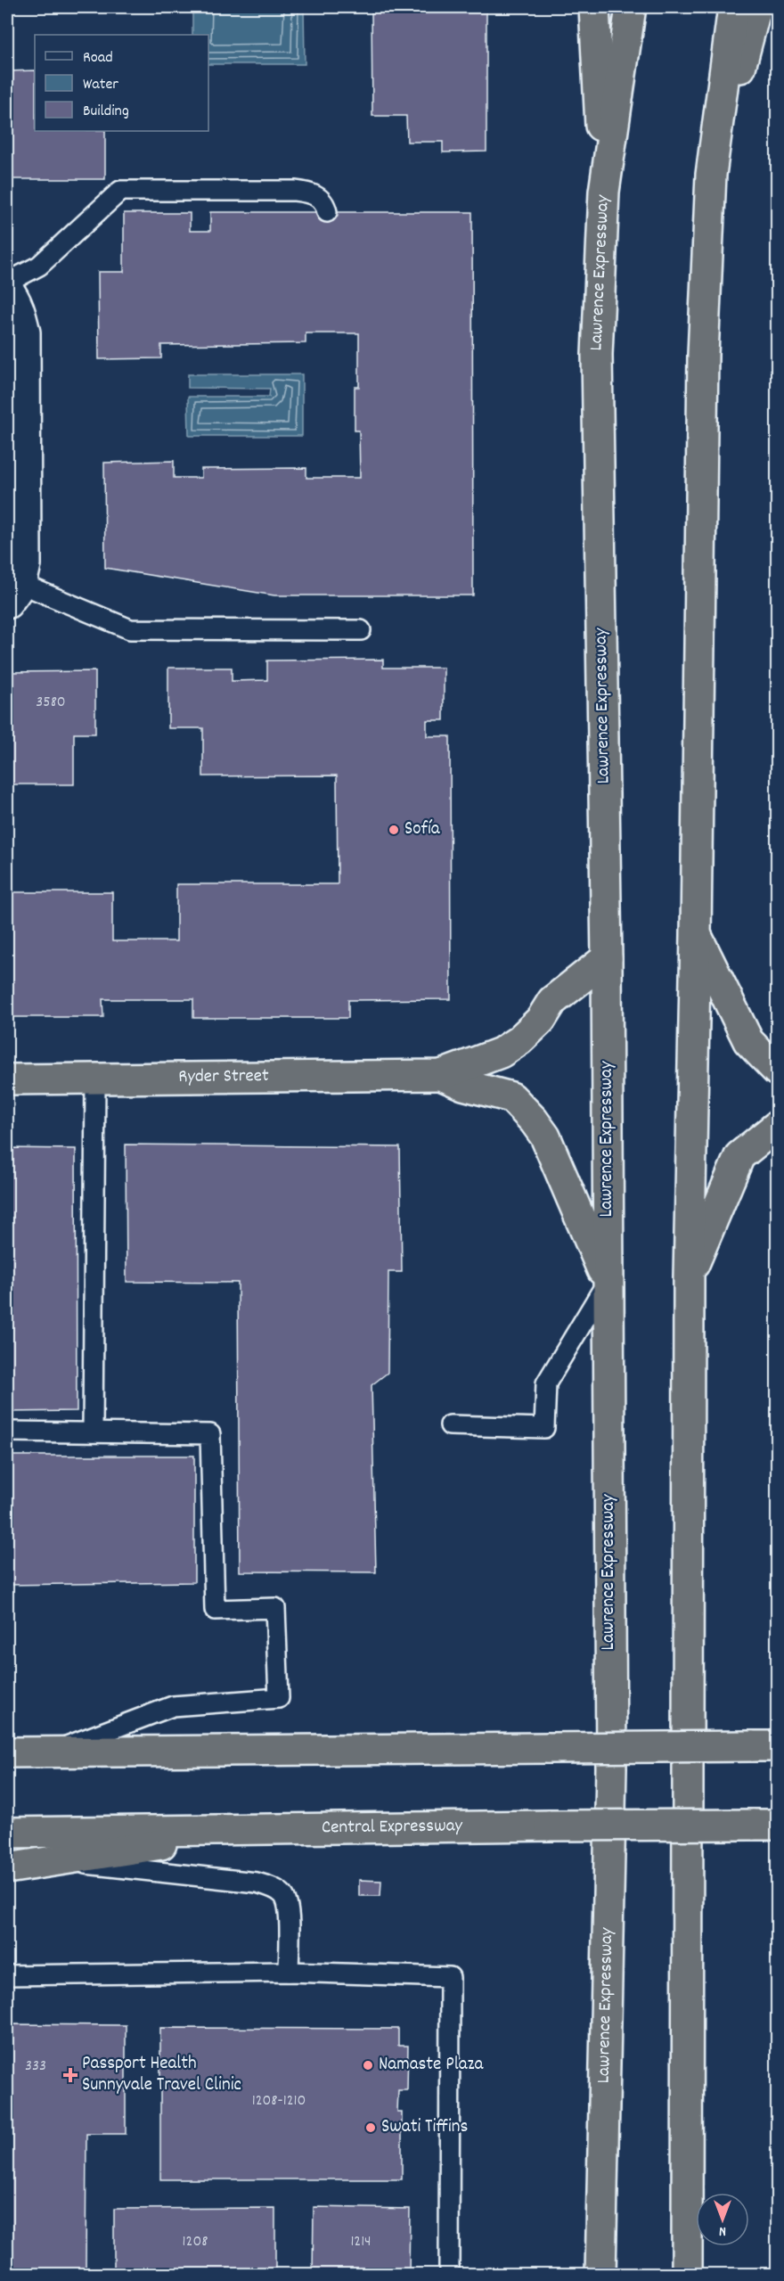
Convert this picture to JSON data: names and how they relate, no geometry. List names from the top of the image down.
{
  "streets": {
    "highway": ["Lawrence Expressway", "Ryder Street", "Central Expressway"]
  },
  "places": {
    "other": ["Sofía", "Namaste Plaza", "Swati Tiffins"],
    "health": ["Passport Health Sunnyvale Travel Clinic"]
  },
  "house_numbers": [
    "3580",
    "333",
    "1208-1210",
    "1208",
    "1214"
  ],
  "legend": ["Road", "Water", "Building"],
  "north": "bottom"
}
